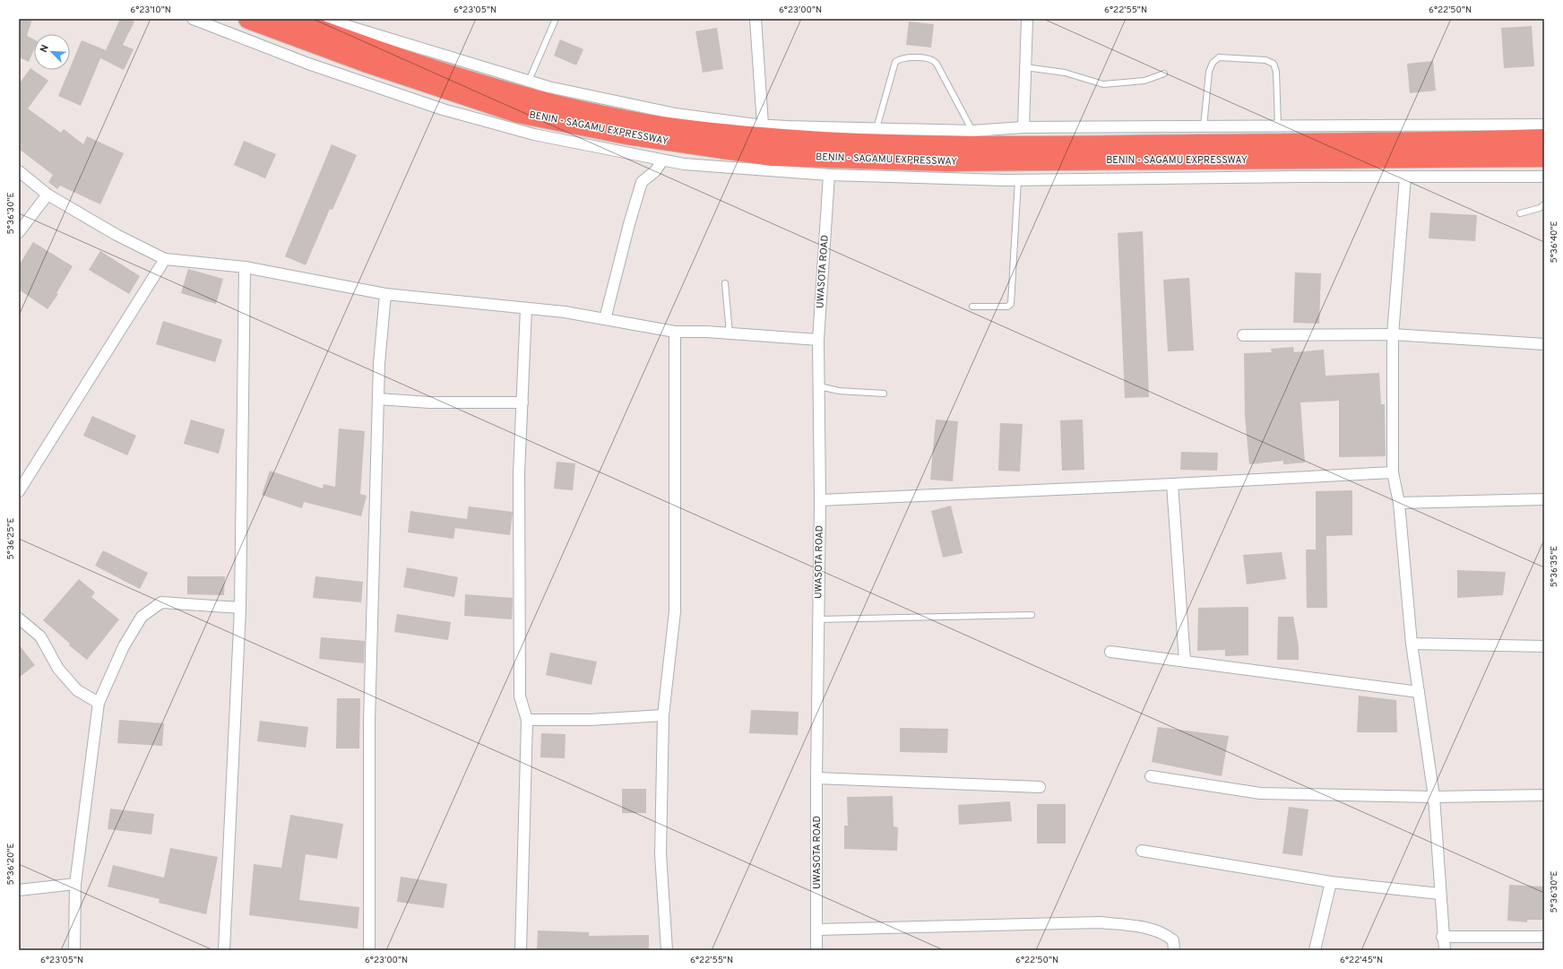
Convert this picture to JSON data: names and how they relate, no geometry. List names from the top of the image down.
{
  "streets": {
    "highway": ["BENIN - SAGAMU EXPRESSWAY"],
    "street": ["UWASOTA ROAD"]
  },
  "north": "top left",
  "coordinates": [
    "6°23'10\"N",
    "6°23'05\"N",
    "6°23'00\"N",
    "6°22'55\"N",
    "6°22'50\"N",
    "5°36'30\"E",
    "5°36'40\"E",
    "5°36'25\"E",
    "5°36'35\"E",
    "5°36'20\"E",
    "6°22'45\"N"
  ]
}
